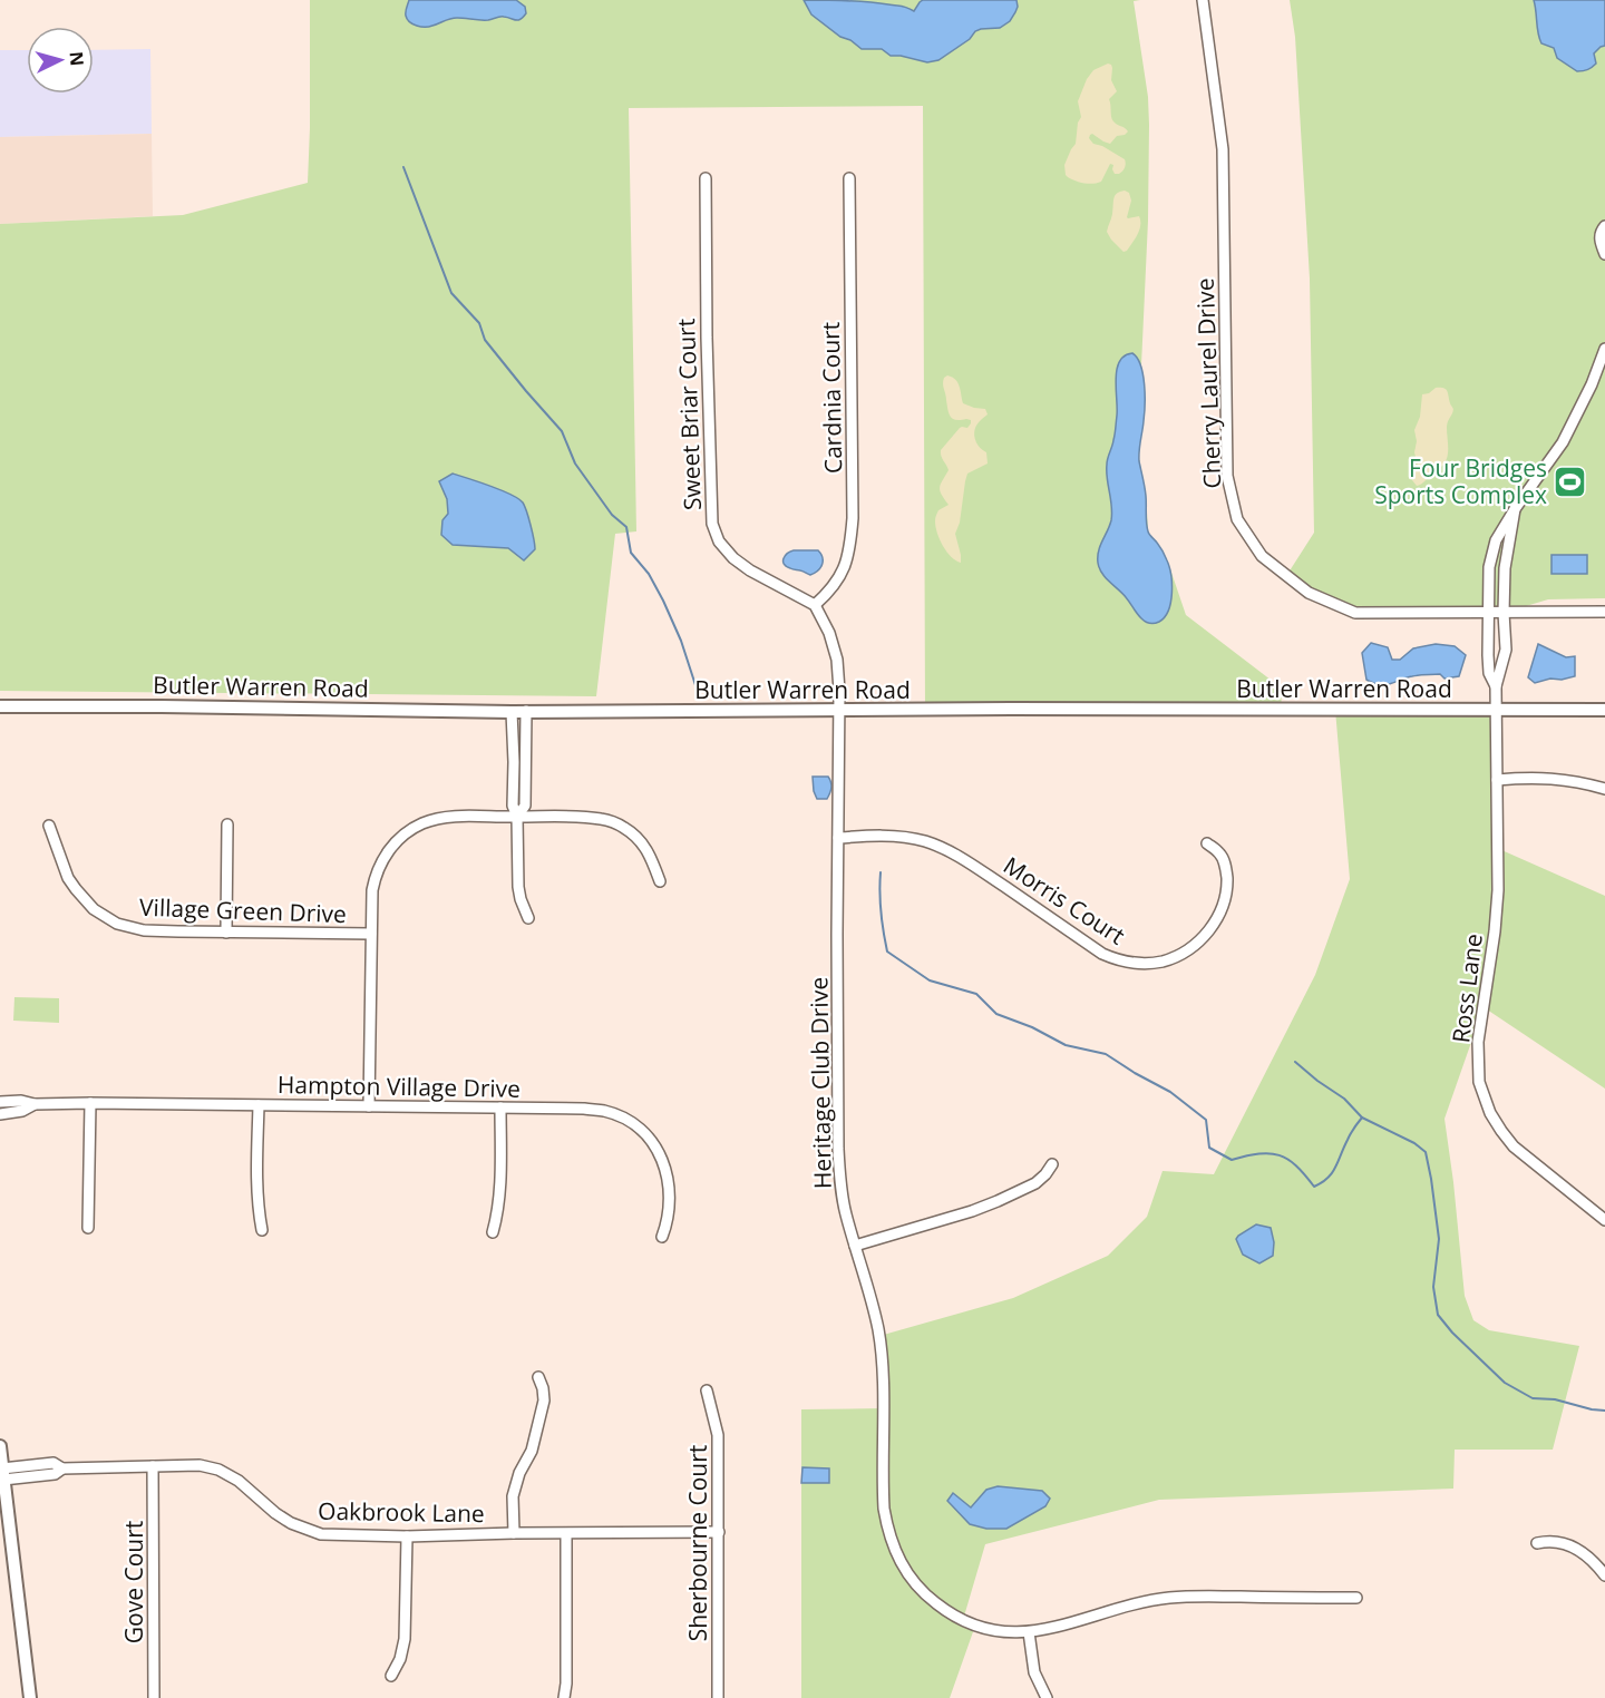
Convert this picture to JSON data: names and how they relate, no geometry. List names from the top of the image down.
{
  "streets": {
    "main road": ["Butler Warren Road"],
    "street": [
      "Cherry Laurel Drive",
      "Cardnia Court",
      "Sweet Briar Court",
      "Morris Court",
      "Village Green Drive",
      "Ross Lane",
      "Heritage Club Drive",
      "Hampton Village Drive",
      "Oakbrook Lane",
      "Sherbourne Court",
      "Gove Court"
    ]
  },
  "crossings": [
    ["Cardnia Court", "Sweet Briar Court"],
    ["Butler Warren Road", "Ross Lane"],
    ["Butler Warren Road", "Heritage Club Drive"],
    ["Morris Court", "Heritage Club Drive"],
    ["Oakbrook Lane", "Sherbourne Court"],
    ["Oakbrook Lane", "Gove Court"]
  ],
  "places": {
    "sports": ["Four Bridges Sports Complex"]
  },
  "north": "right"
}
